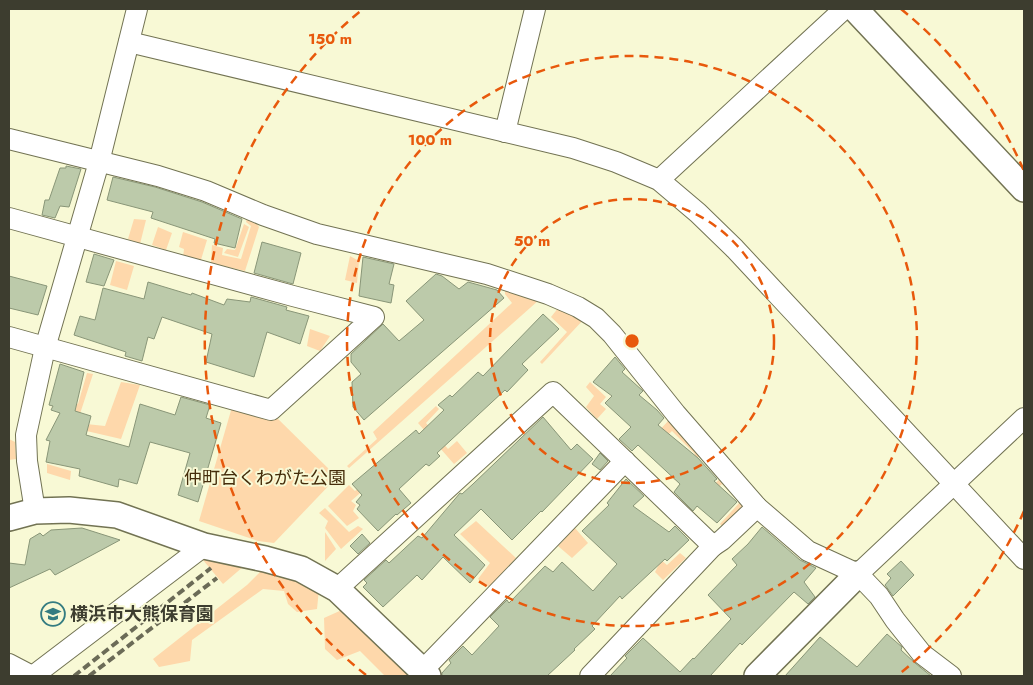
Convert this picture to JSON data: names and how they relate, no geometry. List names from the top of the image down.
{
  "parks": ["仲町台くわがた公園"],
  "places": {
    "school or university": ["横浜市大熊保育園"]
  },
  "rings": ["150 m", "100 m", "50 m"]
}
